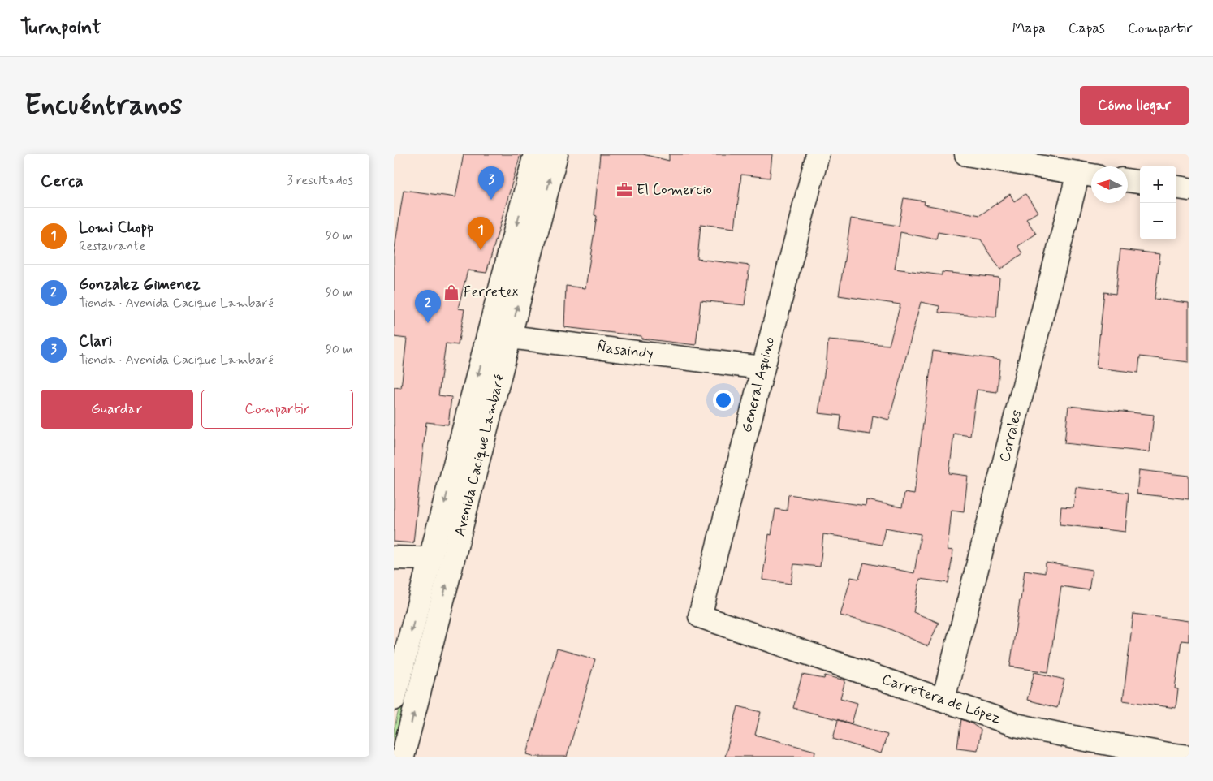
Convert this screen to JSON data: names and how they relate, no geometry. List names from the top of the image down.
{
  "streets": {
    "street": [
      "Ñasaindy",
      "General Aquino",
      "Corrales",
      "Avenida Cacique Lambaré",
      "Carretera de López"
    ]
  },
  "crossings": [
    ["Ñasaindy", "General Aquino"],
    ["Ñasaindy", "Avenida Cacique Lambaré"],
    ["General Aquino", "Carretera de López"],
    ["Corrales", "Carretera de López"]
  ],
  "places": {
    "office": ["El Comercio"],
    "shop": ["Ferretex"]
  },
  "north": "left",
  "page": {
    "header": "Turnpoint",
    "nav": ["Mapa", "Capas", "Compartir"],
    "buttons": [
      "Cómo llegar",
      ["Guardar", "Compartir"]
    ],
    "title": "Encuéntranos",
    "heading": ["Cerca", "3 resultados"],
    "map_buttons": ["+", "−"],
    "pins": ["3", "1", "2"],
    "list": [
      {
        "mark": "1",
        "name": "Lomi Chopp",
        "note": "Restaurante",
        "value": "90 m"
      },
      {
        "mark": "2",
        "name": "Gonzalez Gimenez",
        "note": "Tienda · Avenida Cacique Lambaré",
        "value": "90 m"
      },
      {
        "mark": "3",
        "name": "Clari",
        "note": "Tienda · Avenida Cacique Lambaré",
        "value": "90 m"
      }
    ]
  }
}
